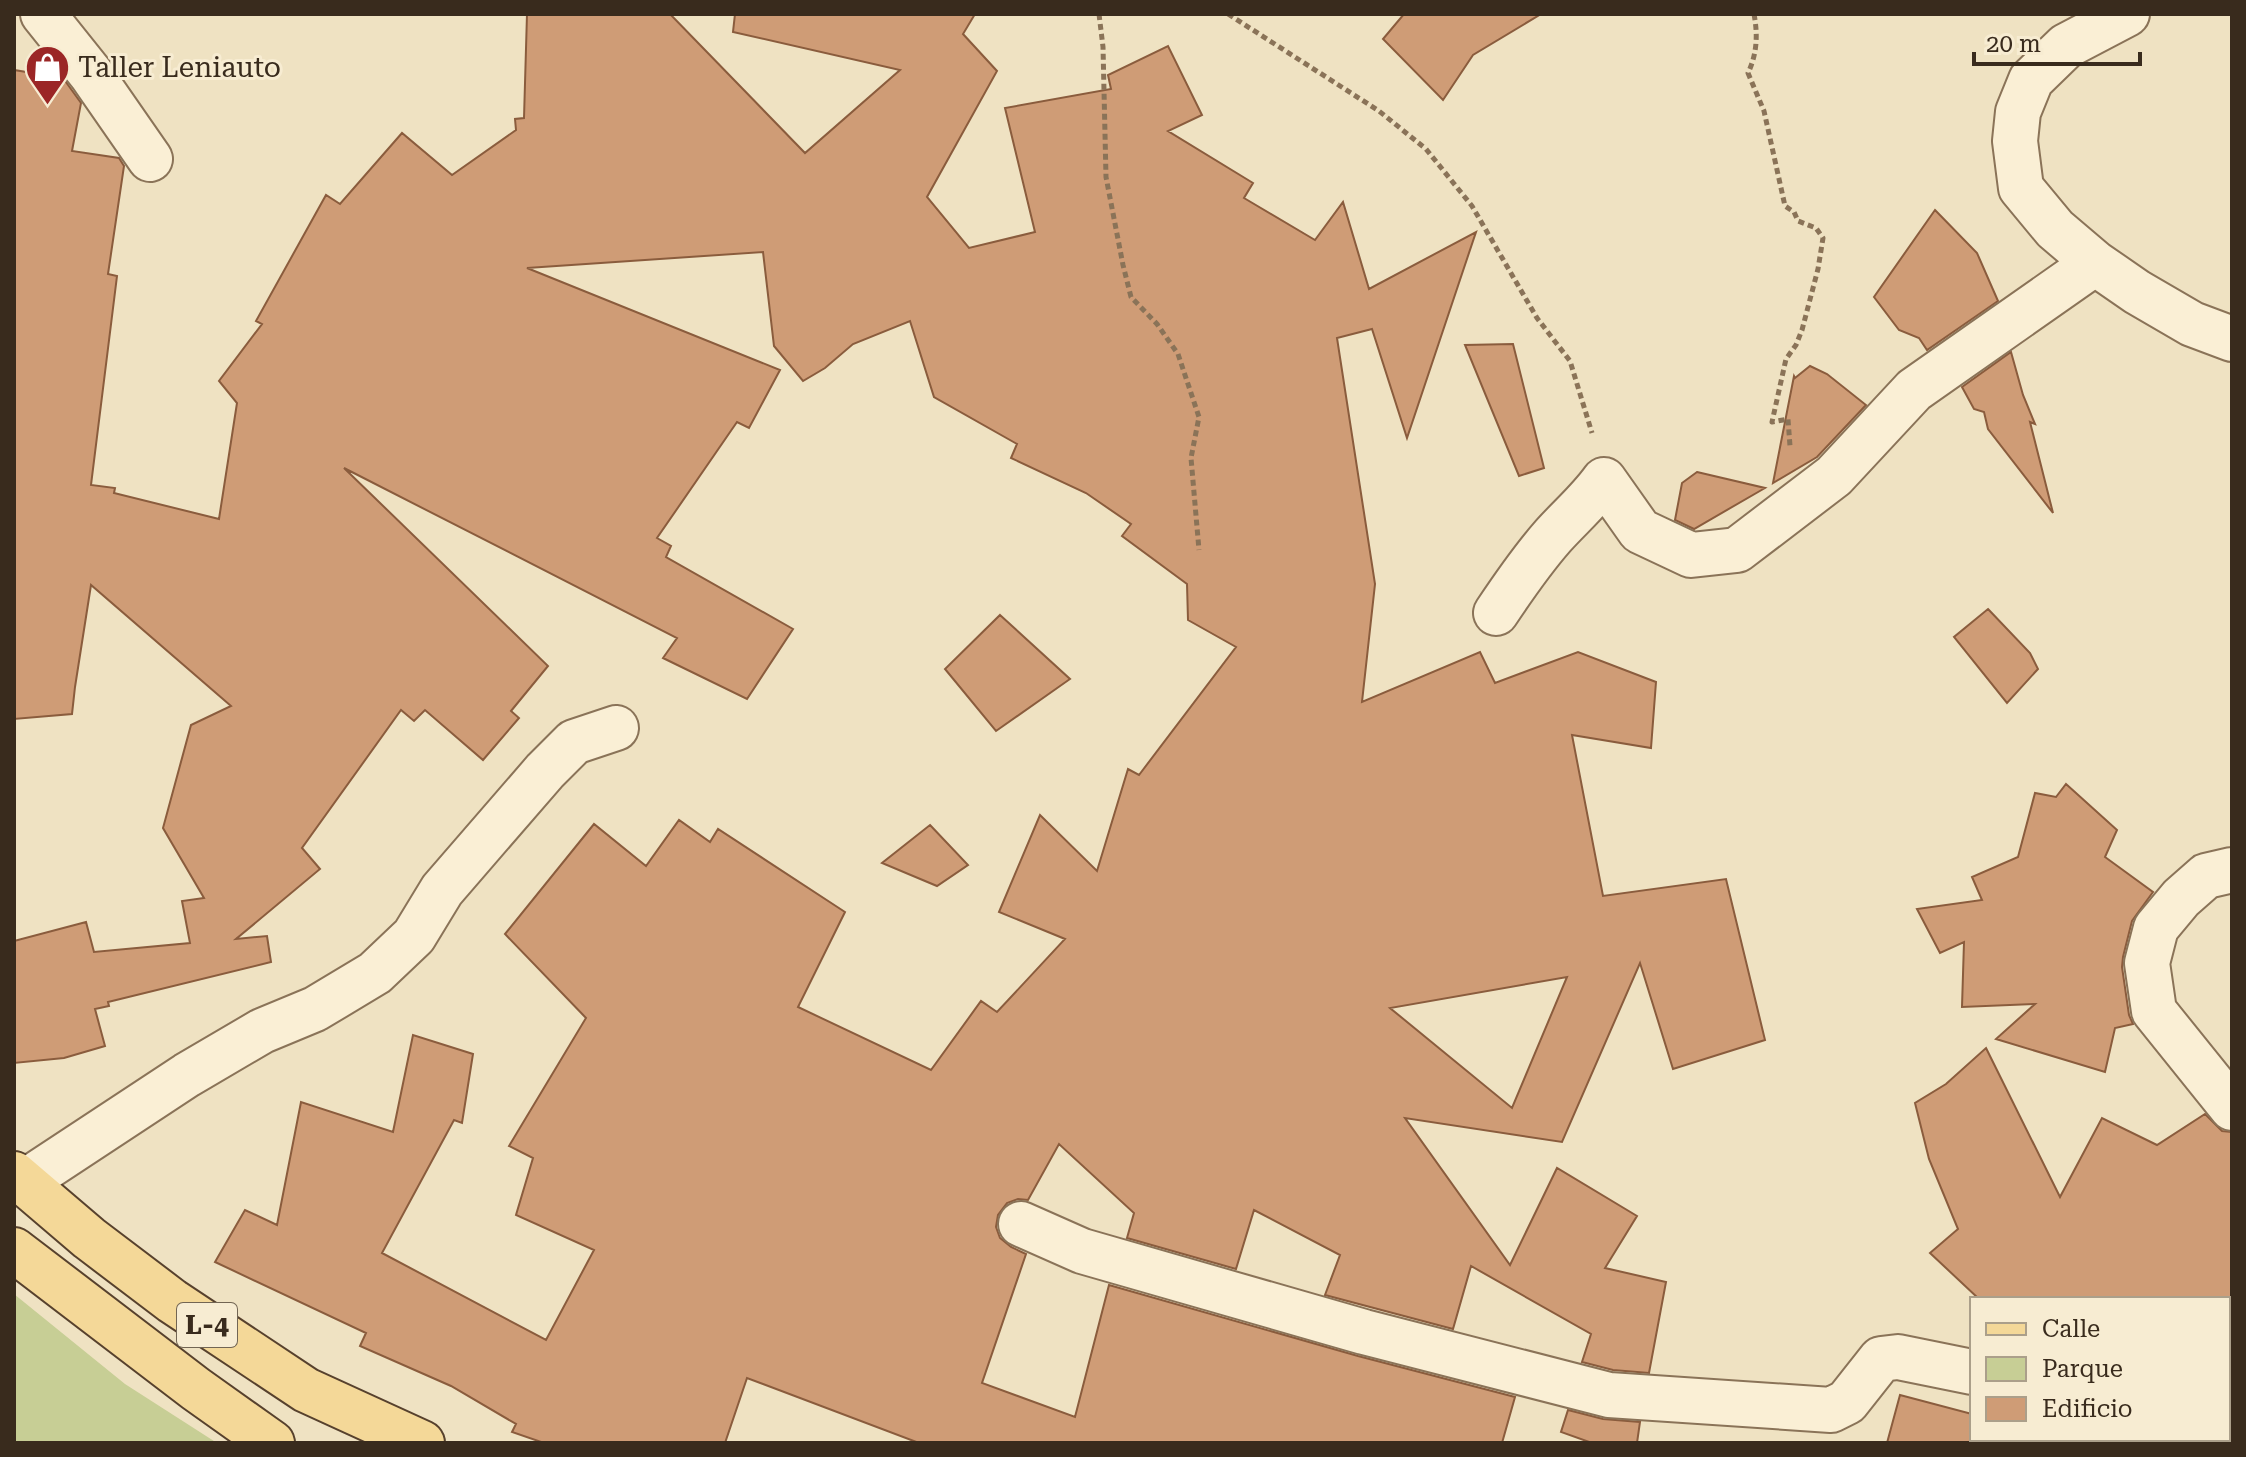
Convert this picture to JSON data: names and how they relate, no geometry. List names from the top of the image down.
{
  "streets": {
    "main road": ["L-4"]
  },
  "places": {
    "shop": ["Taller Leniauto"]
  },
  "legend": ["Calle", "Parque", "Edificio"],
  "scale_bar": "20 m"
}
